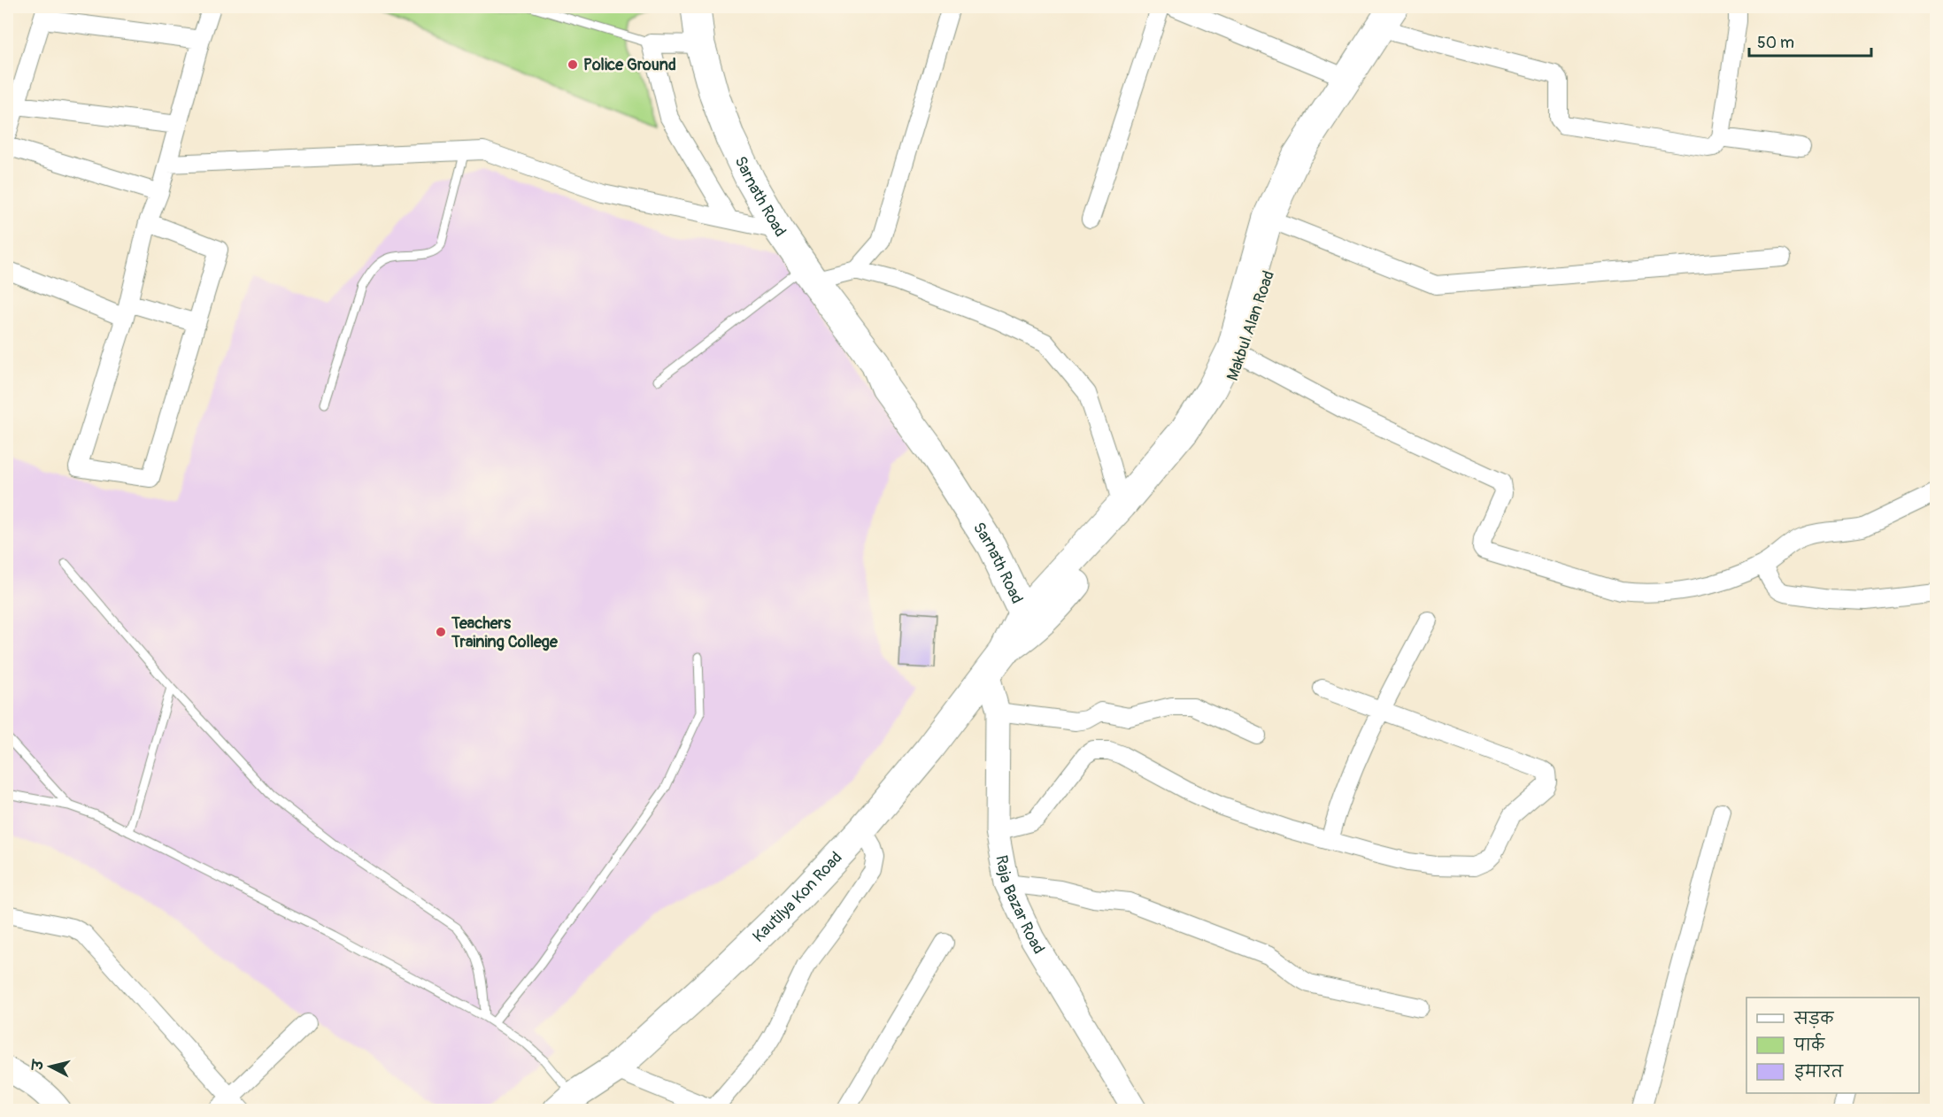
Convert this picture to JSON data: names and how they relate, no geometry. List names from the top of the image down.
{
  "streets": {
    "highway": ["Sarnath Road", "Makbul Alan Road", "Kautilya Kon Road"],
    "street": ["Raja Bazar Road"]
  },
  "crossings": [
    ["Sarnath Road", "Makbul Alan Road"],
    ["Sarnath Road", "Kautilya Kon Road"],
    ["Makbul Alan Road", "Kautilya Kon Road"],
    ["Kautilya Kon Road", "Raja Bazar Road"]
  ],
  "places": ["Police Ground", "Teachers Training College"],
  "legend": ["सड़क", "पार्क", "इमारत"],
  "scale_bar": "50 m",
  "north": "left"
}
